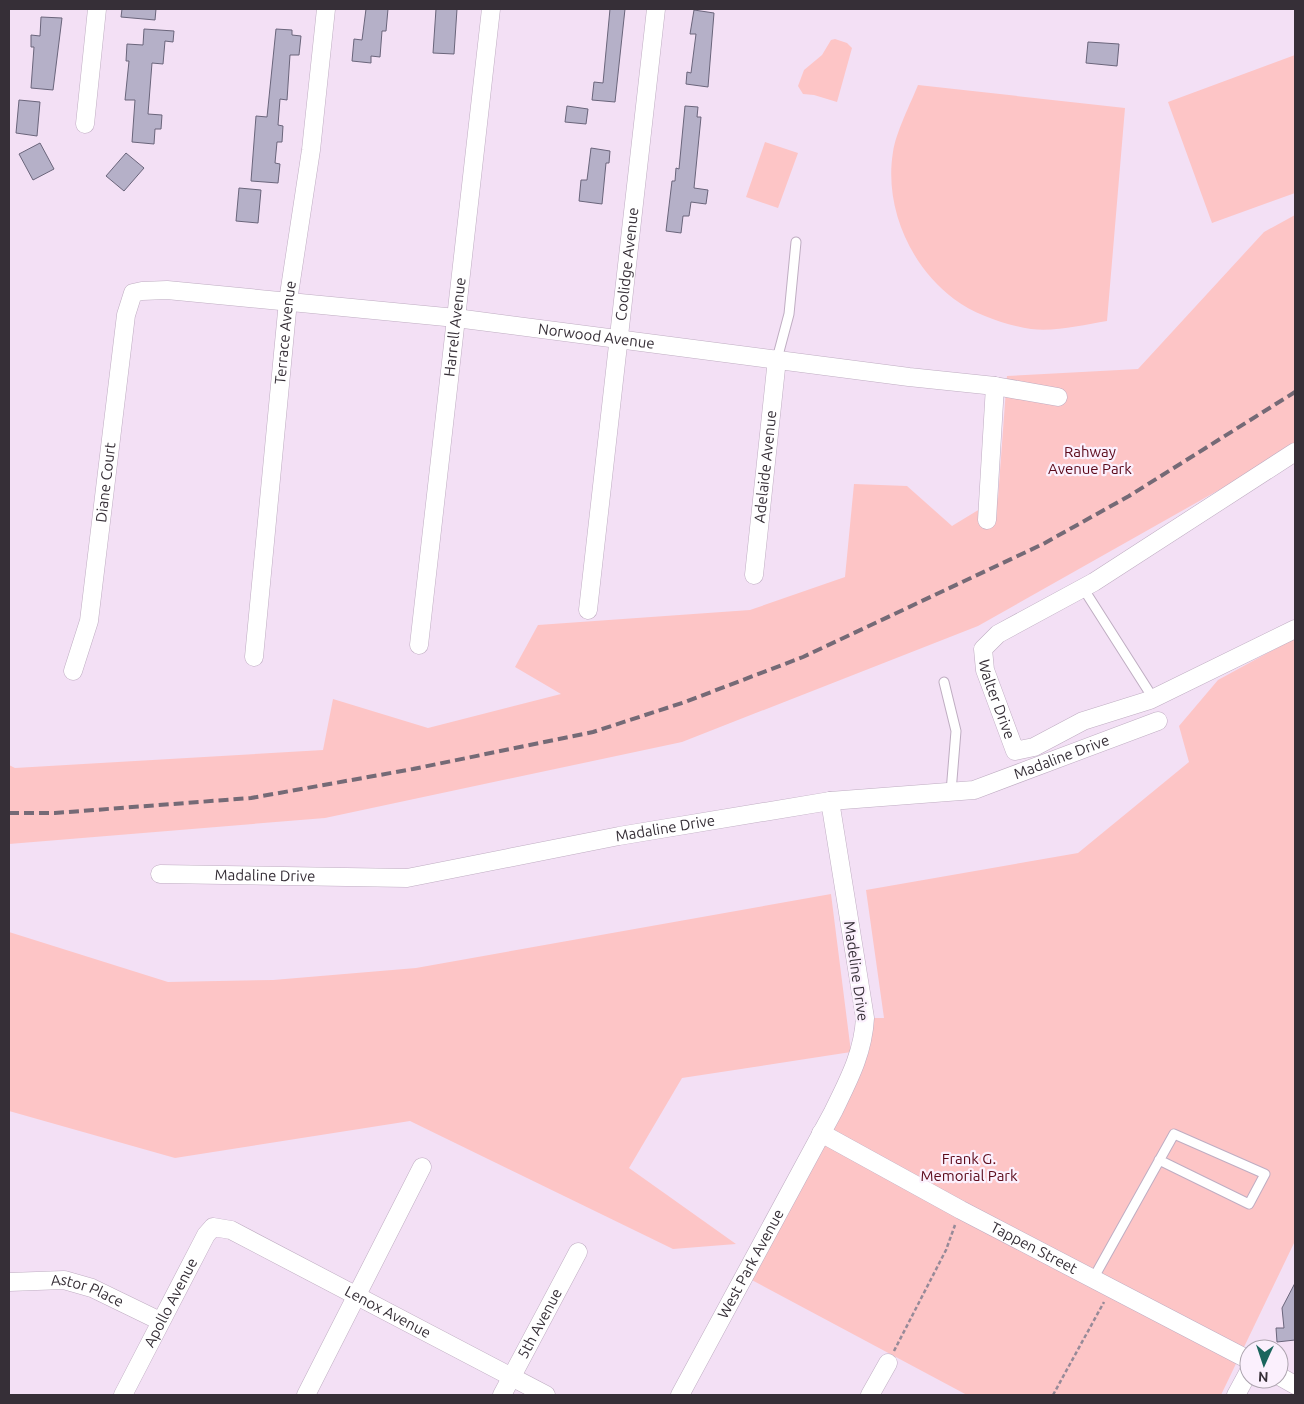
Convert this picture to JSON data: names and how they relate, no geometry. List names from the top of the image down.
{
  "streets": {
    "street": [
      "Coolidge Avenue",
      "Harrell Avenue",
      "Terrace Avenue",
      "Norwood Avenue",
      "Adelaide Avenue",
      "Diane Court",
      "Walter Drive",
      "Madaline Drive",
      "Madeline Drive",
      "Tappen Street",
      "West Park Avenue",
      "Astor Place",
      "Apollo Avenue",
      "Lenox Avenue",
      "5th Avenue"
    ]
  },
  "crossings": [
    ["Coolidge Avenue", "Norwood Avenue"],
    ["Harrell Avenue", "Norwood Avenue"],
    ["Terrace Avenue", "Norwood Avenue"],
    ["Norwood Avenue", "Adelaide Avenue"],
    ["Norwood Avenue", "Diane Court"],
    ["Madaline Drive", "Madeline Drive"],
    ["Madeline Drive", "Tappen Street"],
    ["Madeline Drive", "West Park Avenue"],
    ["Tappen Street", "West Park Avenue"],
    ["Astor Place", "Apollo Avenue"],
    ["Apollo Avenue", "Lenox Avenue"],
    ["Lenox Avenue", "5th Avenue"]
  ],
  "parks": ["Rahway Avenue Park", "Frank G. Memorial Park"],
  "north": "bottom"
}
